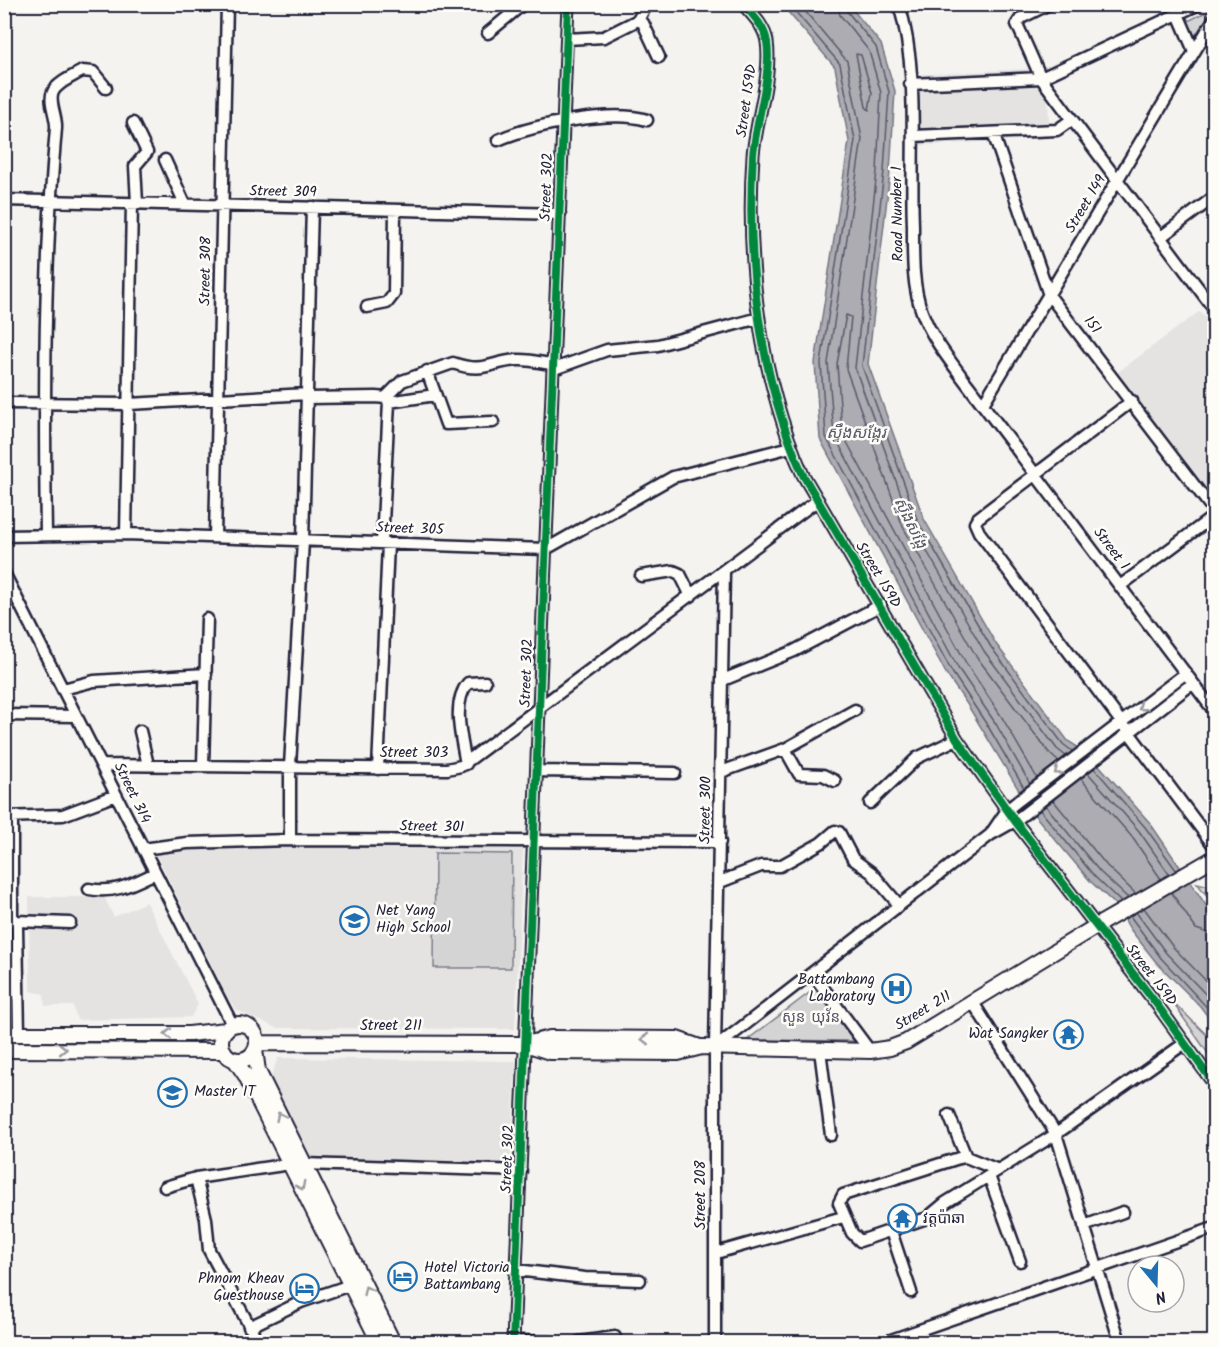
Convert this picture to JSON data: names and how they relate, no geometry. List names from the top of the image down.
{
  "streets": {
    "main road": ["Street 211"],
    "street": [
      "Street 159D",
      "Street 302",
      "Street 309",
      "Street 149",
      "Road Number 1",
      "Street 308",
      "151",
      "Street 305",
      "Street 1",
      "Street 303",
      "Street 314",
      "Street 300",
      "Street 301",
      "Street 208"
    ]
  },
  "crossings": [
    ["Street 159D", "Street 303"],
    ["Street 159D", "Street 211"],
    ["Street 302", "Street 309"],
    ["Street 302", "Street 305"],
    ["Street 302", "Street 303"],
    ["Street 302", "Street 301"],
    ["Street 302", "Street 211"],
    ["Street 309", "Street 308"],
    ["Street 149", "Road Number 1"],
    ["Street 149", "151"],
    ["Street 149", "Street 1"],
    ["Road Number 1", "Street 1"],
    ["Street 308", "Street 305"],
    ["Street 303", "Street 314"],
    ["Street 303", "Street 300"],
    ["Street 314", "Street 301"],
    ["Street 314", "Street 211"],
    ["Street 300", "Street 301"],
    ["Street 300", "Street 211"],
    ["Street 300", "Street 208"],
    ["Street 211", "Street 208"]
  ],
  "water": ["ស្ទឹងសង្កែរ", "ស្ទឹងសង្កែ"],
  "parks": ["សួន យុវ័ន"],
  "places": {
    "school or university": ["Net Yang High School", "Master IT"],
    "hospital": ["Battambang Laboratory"],
    "temple": ["Wat Sangker", "វត្តប៉ាឆា"],
    "hotel": ["Hotel Victoria Battambang", "Phnom Kheav Guesthouse"]
  },
  "north": "bottom"
}
